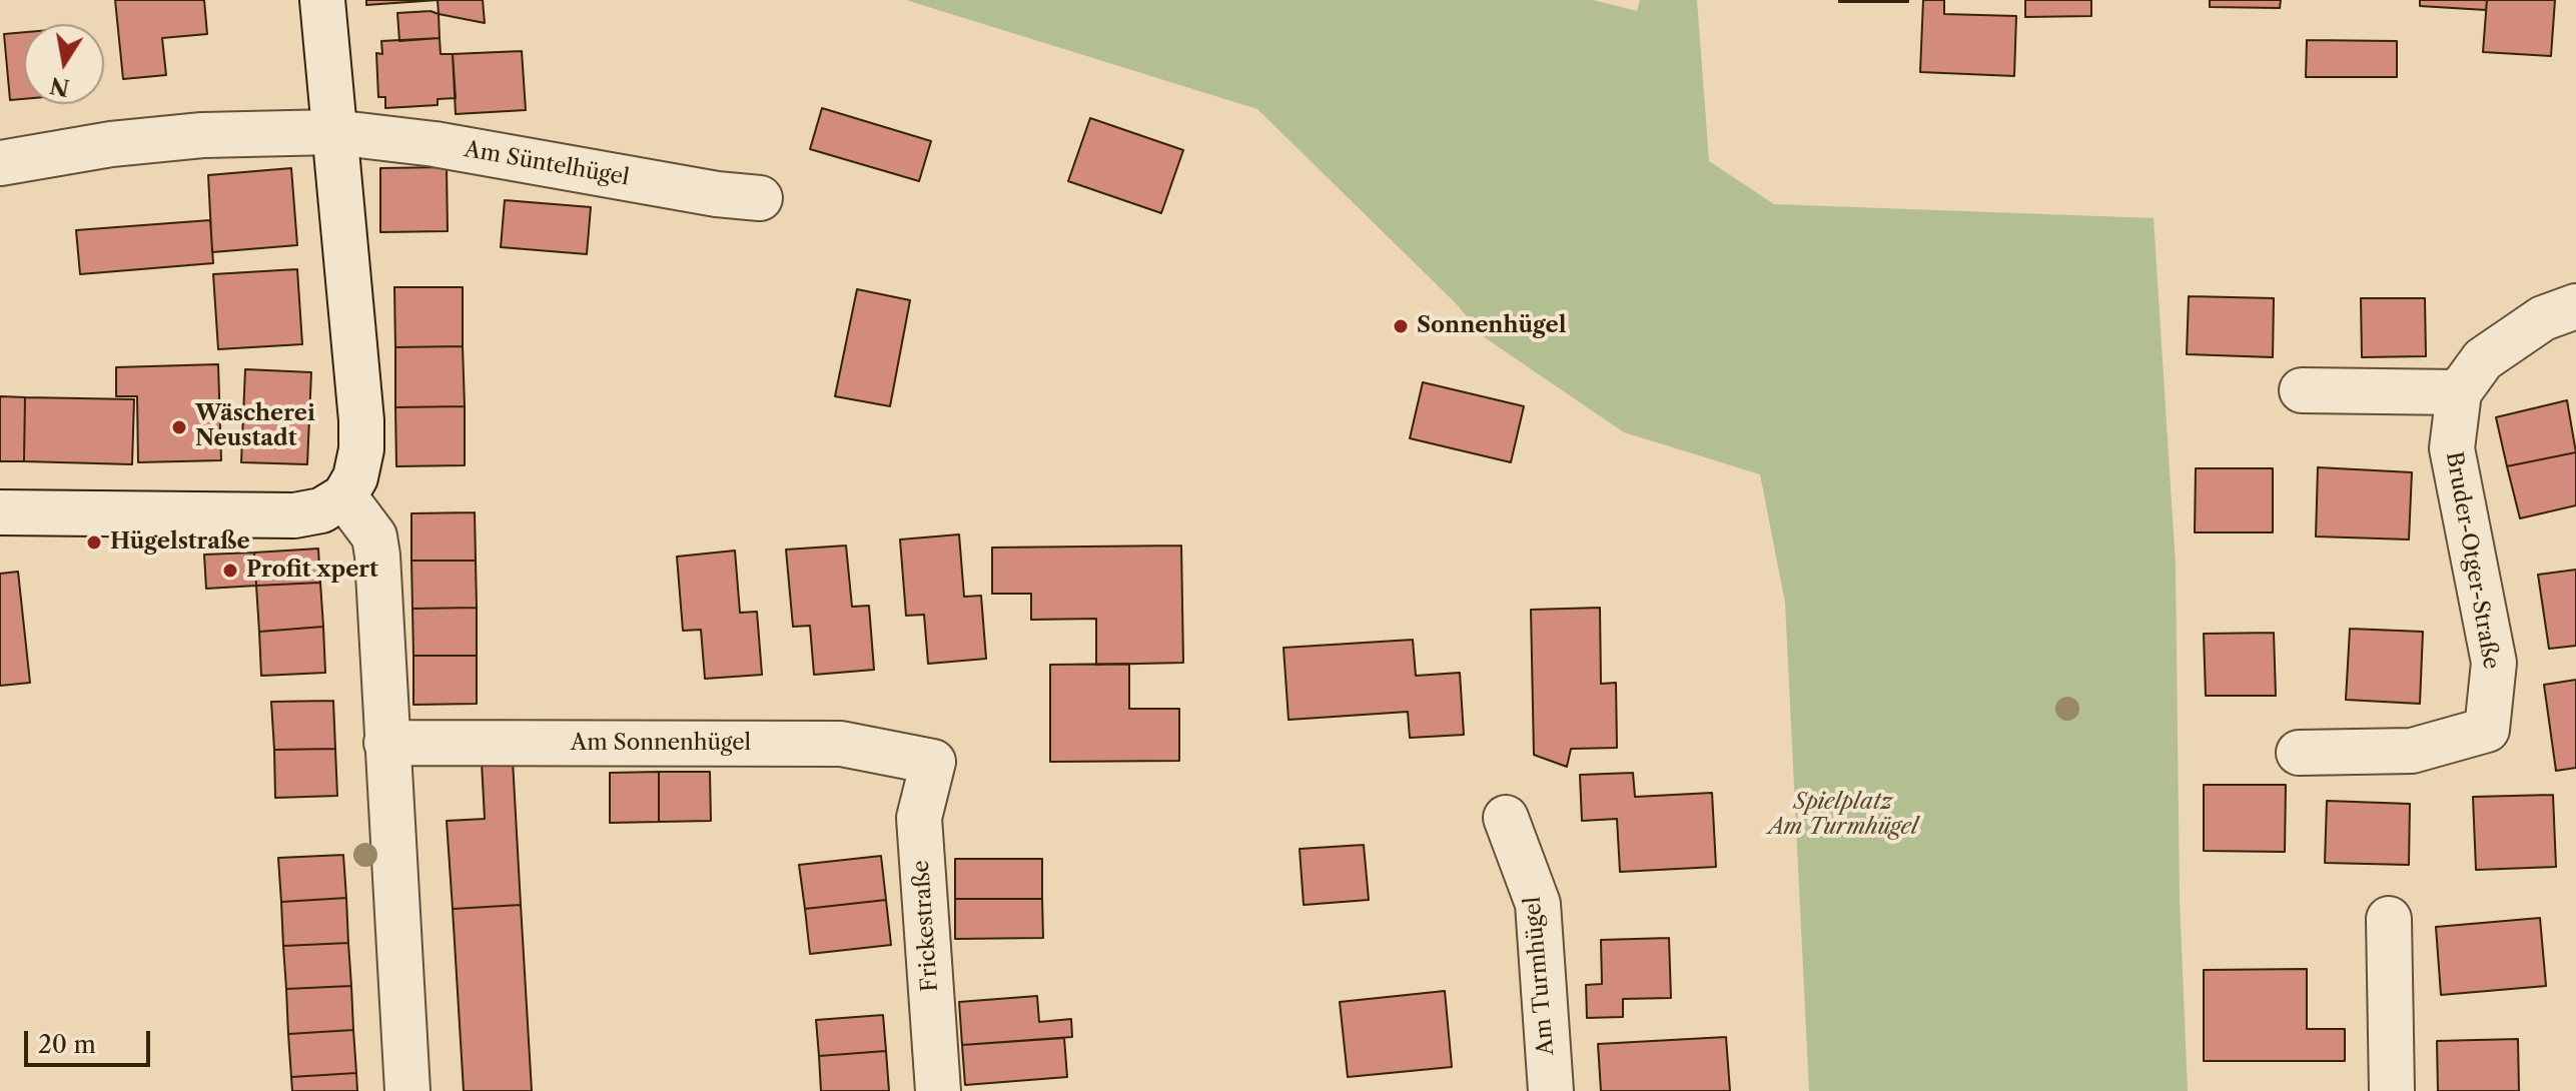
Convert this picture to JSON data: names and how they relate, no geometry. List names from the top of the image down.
{
  "streets": {
    "street": [
      "Am Süntelhügel",
      "Bruder-Otger-Straße",
      "Am Sonnenhügel",
      "Frickestraße",
      "Am Turmhügel"
    ]
  },
  "crossings": [
    ["Am Sonnenhügel", "Frickestraße"]
  ],
  "parks": ["Spielplatz Am Turmhügel"],
  "places": [
    "Sonnenhügel",
    "Wäscherei Neustadt",
    "Hügelstraße",
    "Profit xpert"
  ],
  "scale_bar": "20 m",
  "north": "bottom"
}
